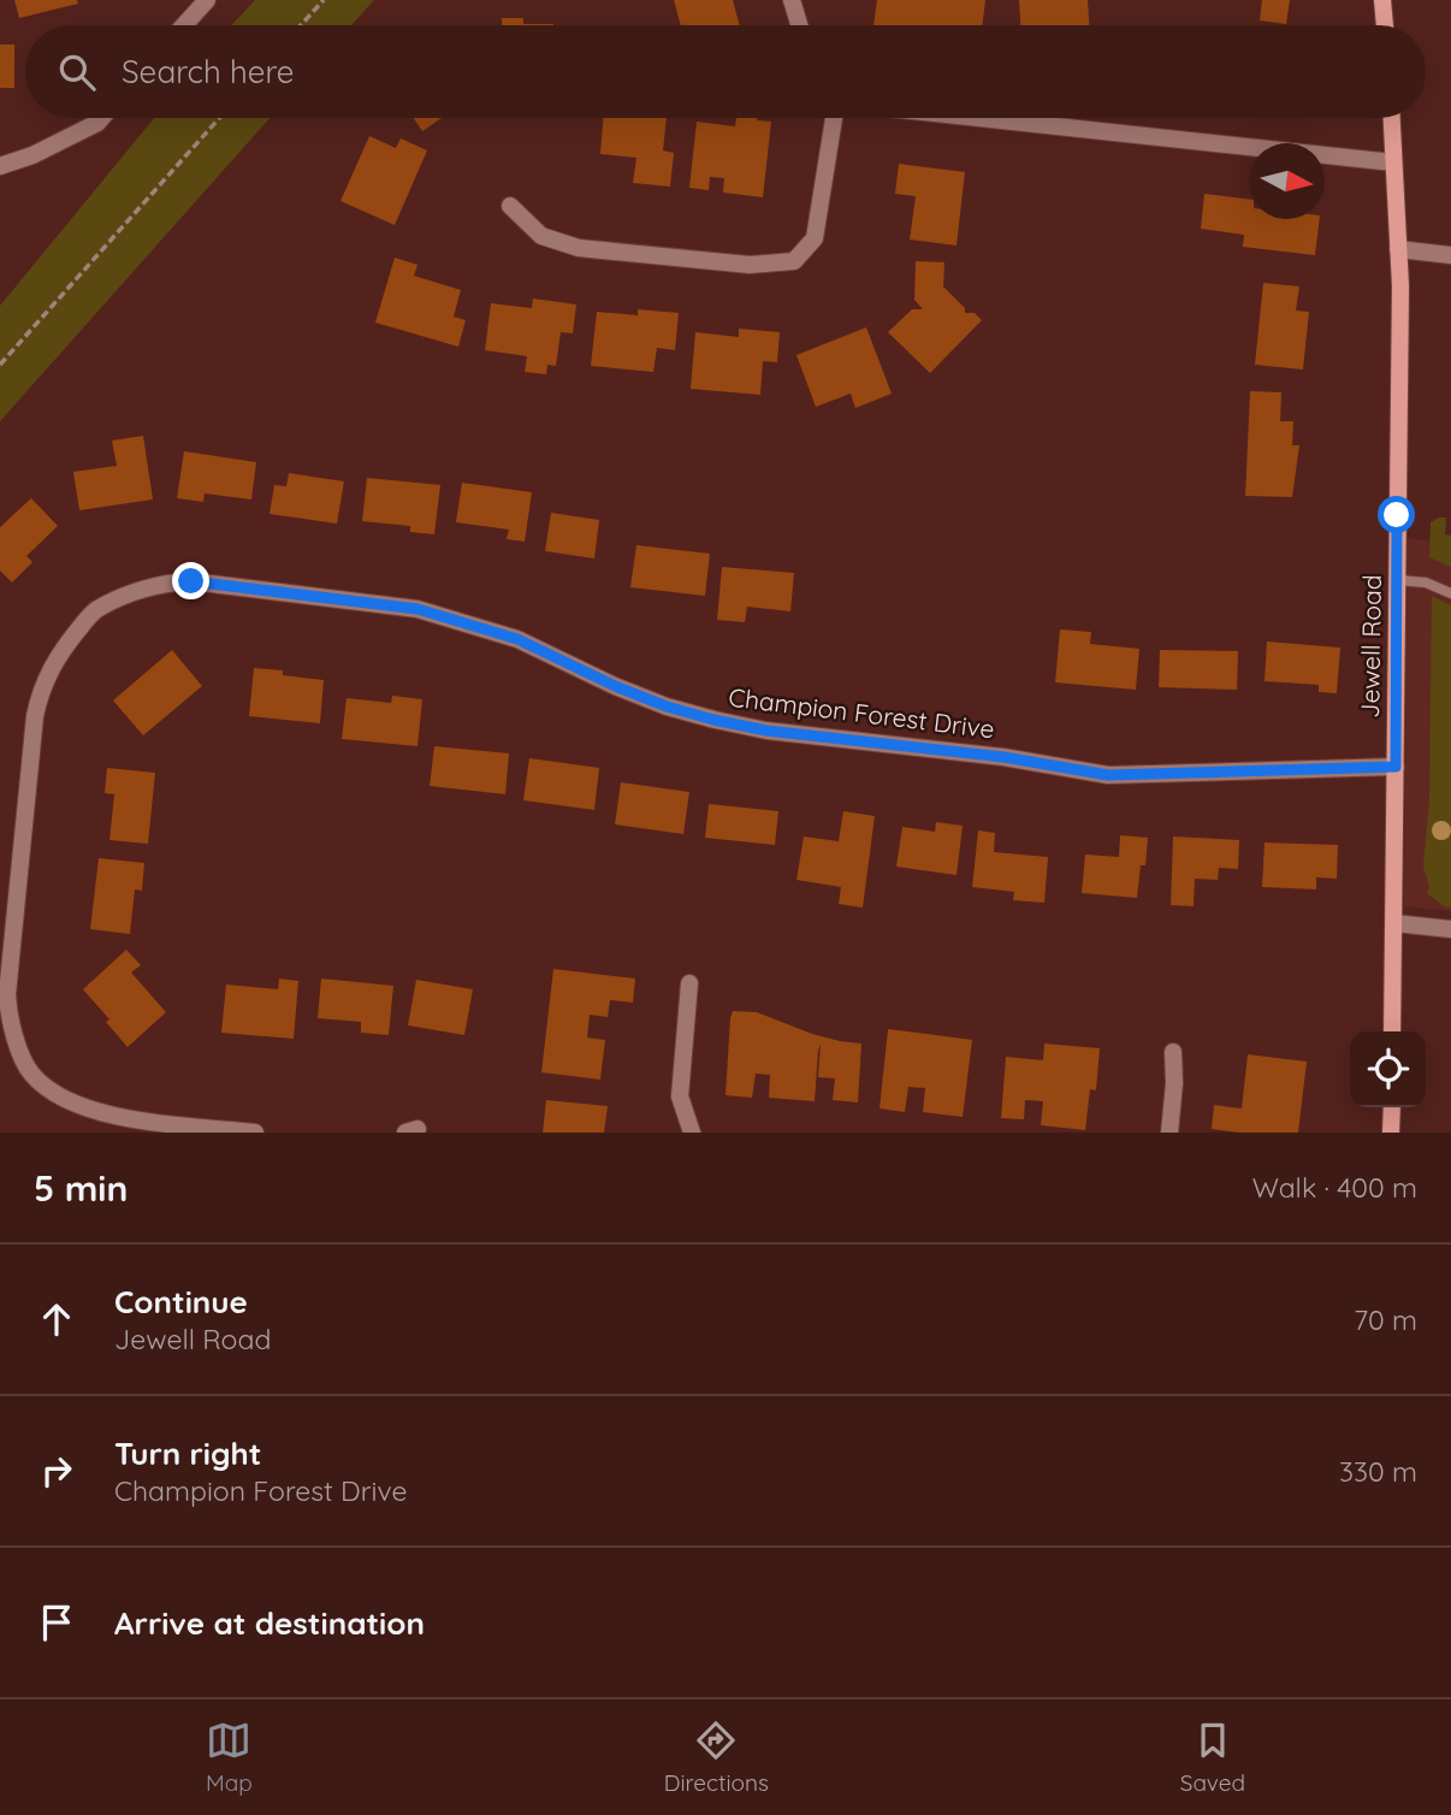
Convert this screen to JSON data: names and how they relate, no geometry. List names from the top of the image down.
{
  "streets": {
    "street": ["Jewell Road", "Champion Forest Drive"]
  },
  "crossings": [
    ["Jewell Road", "Champion Forest Drive"]
  ],
  "north": "right",
  "page": {
    "search": "Search here",
    "heading": ["5 min", "Walk · 400 m"],
    "list": [
      ["Continue", "Jewell Road", "70 m"],
      ["Turn right", "Champion Forest Drive", "330 m"],
      "Arrive at destination"
    ],
    "nav": ["Map", "Directions", "Saved"]
  }
}
